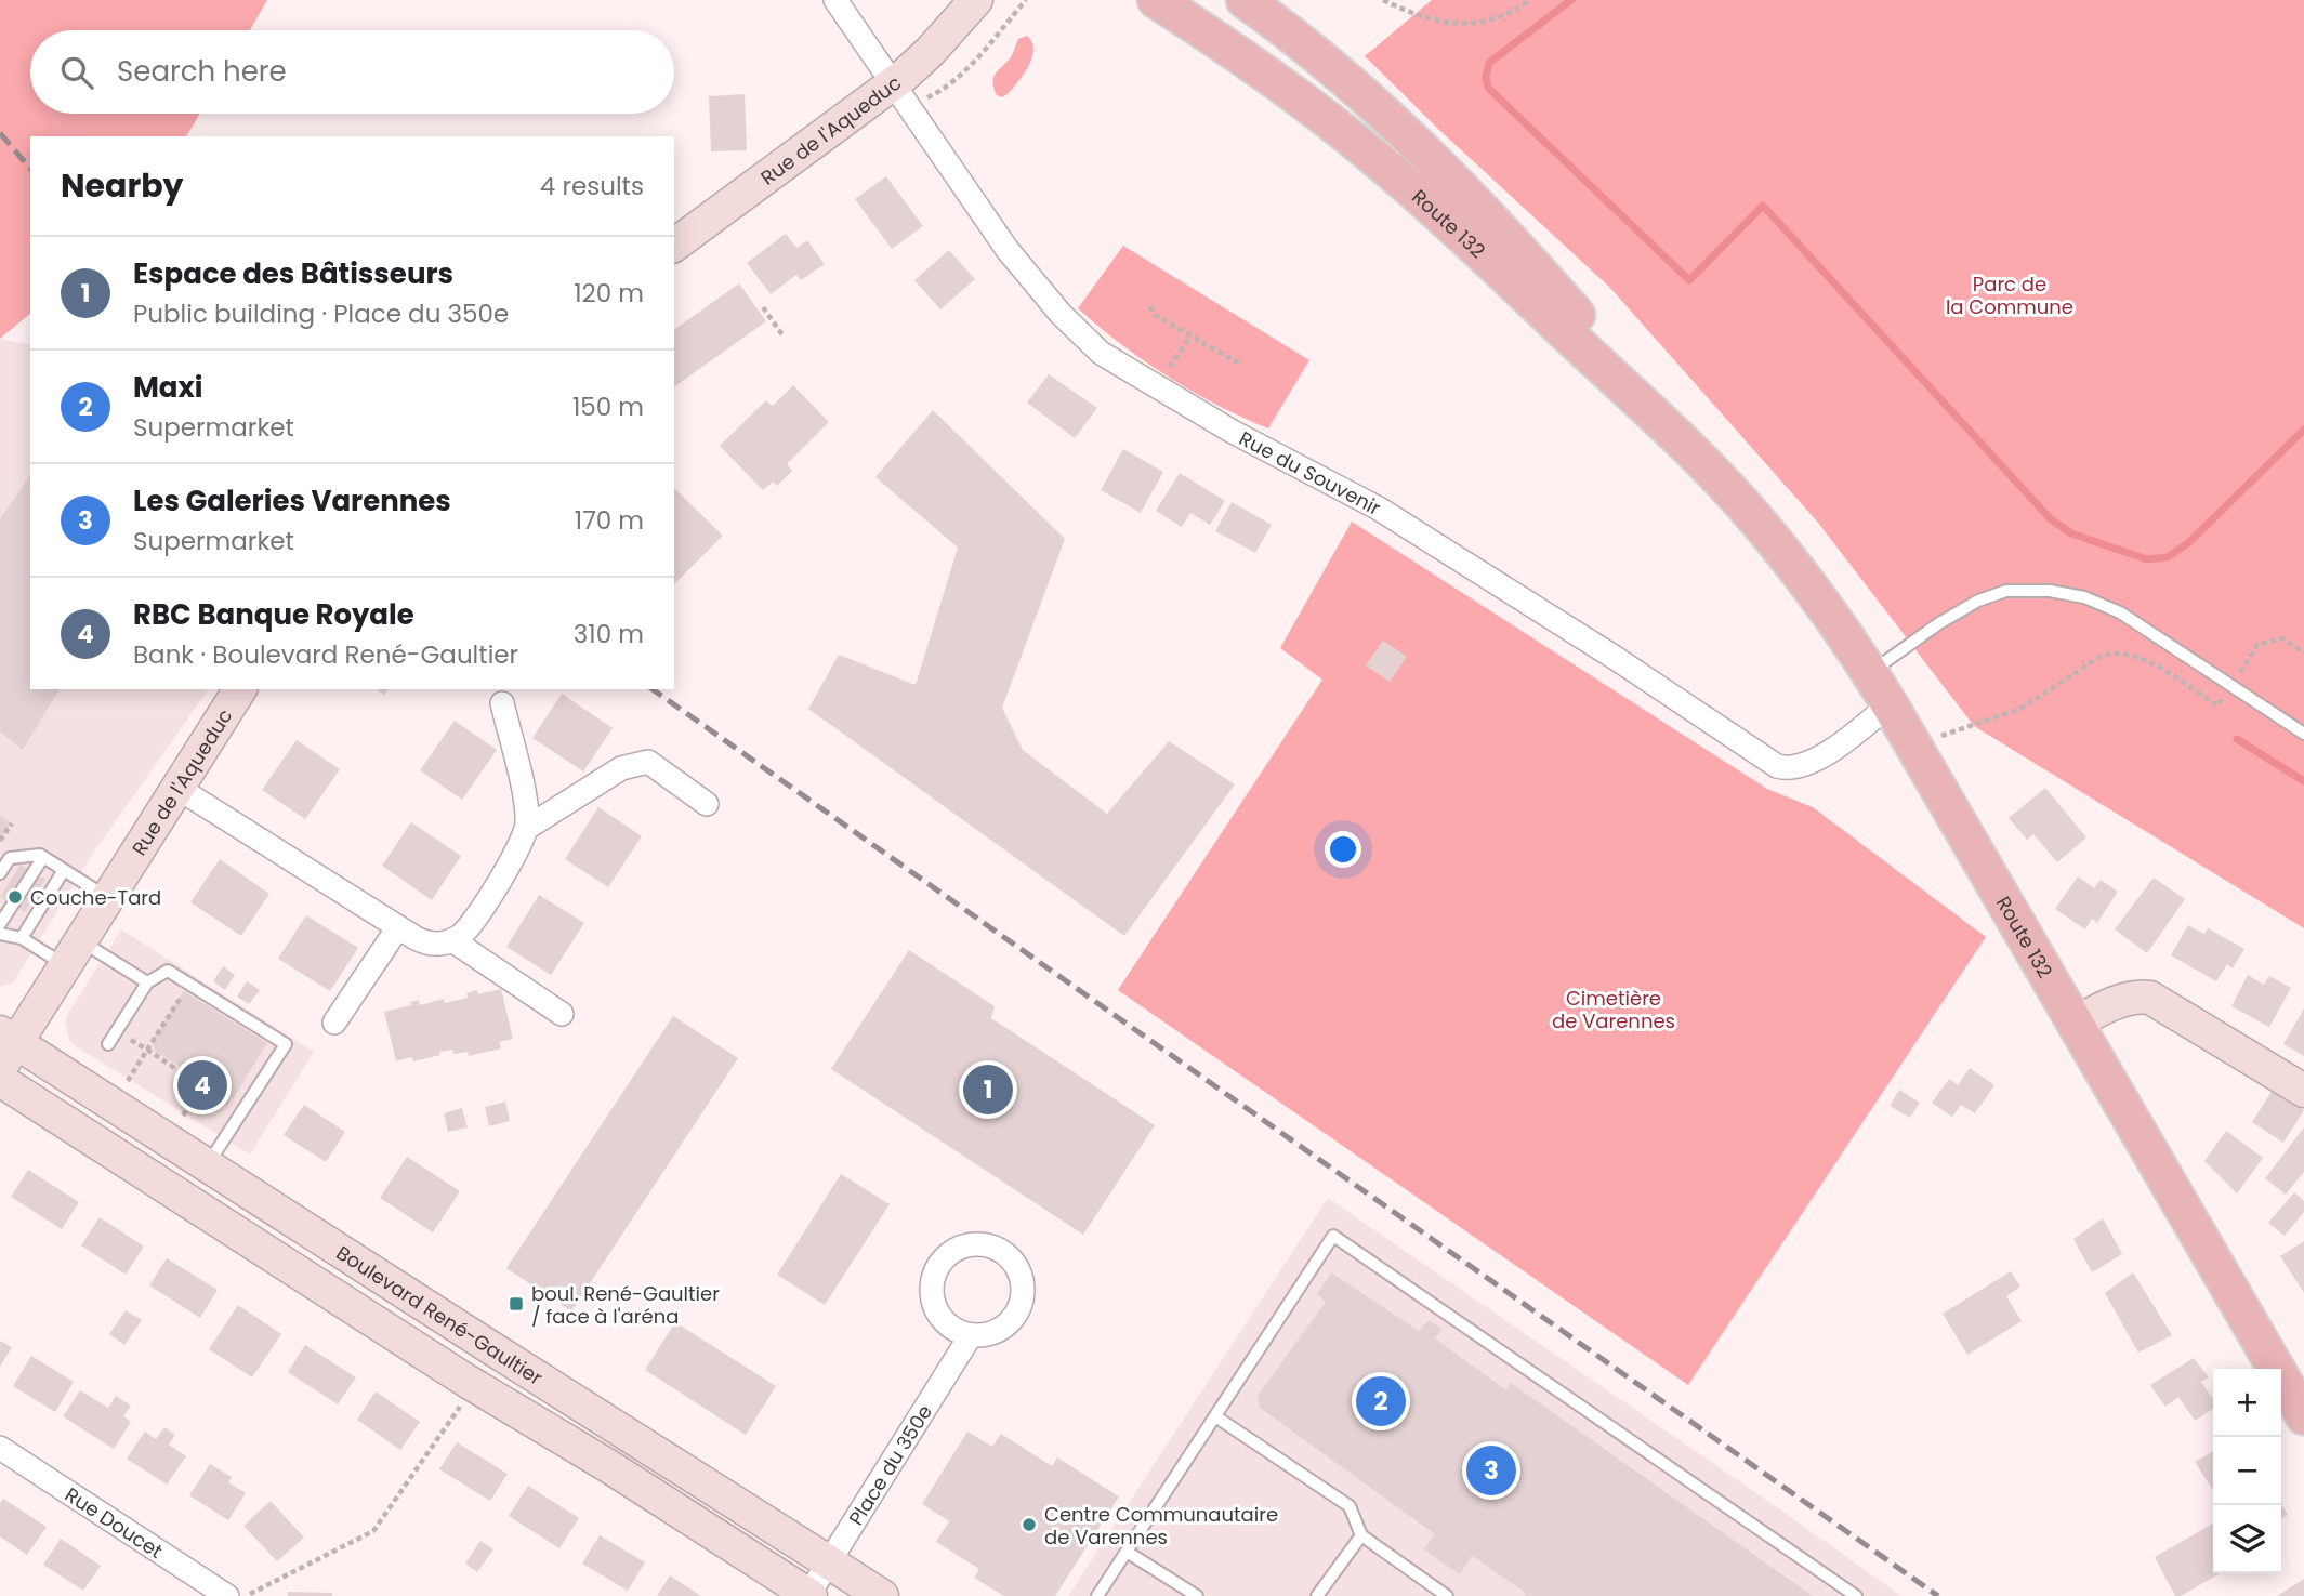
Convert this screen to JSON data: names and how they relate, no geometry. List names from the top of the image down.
{
  "streets": {
    "main road": ["Route 132"],
    "street": [
      "Rue de l'Aqueduc",
      "Rue du Souvenir",
      "Boulevard René-Gaultier",
      "Place du 350e",
      "Rue Doucet"
    ]
  },
  "crossings": [
    ["Rue de l'Aqueduc", "Rue du Souvenir"],
    ["Rue de l'Aqueduc", "Boulevard René-Gaultier"],
    ["Route 132", "Rue du Souvenir"],
    ["Boulevard René-Gaultier", "Place du 350e"]
  ],
  "parks": ["Parc de la Commune", "Cimetière de Varennes"],
  "places": {
    "other": ["Couche-Tard", "Centre Communautaire de Varennes"],
    "transit": ["boul. René-Gaultier / face à l'aréna"]
  },
  "page": {
    "search": "Search here",
    "heading": ["Nearby", "4 results"],
    "list": [
      {
        "mark": "1",
        "name": "Espace des Bâtisseurs",
        "note": "Public building · Place du 350e",
        "value": "120 m"
      },
      {
        "mark": "2",
        "name": "Maxi",
        "note": "Supermarket",
        "value": "150 m"
      },
      {
        "mark": "3",
        "name": "Les Galeries Varennes",
        "note": "Supermarket",
        "value": "170 m"
      },
      {
        "mark": "4",
        "name": "RBC Banque Royale",
        "note": "Bank · Boulevard René-Gaultier",
        "value": "310 m"
      }
    ],
    "pins": [
      "4",
      "1",
      "2",
      "3"
    ],
    "map_buttons": ["+", "−"]
  }
}
